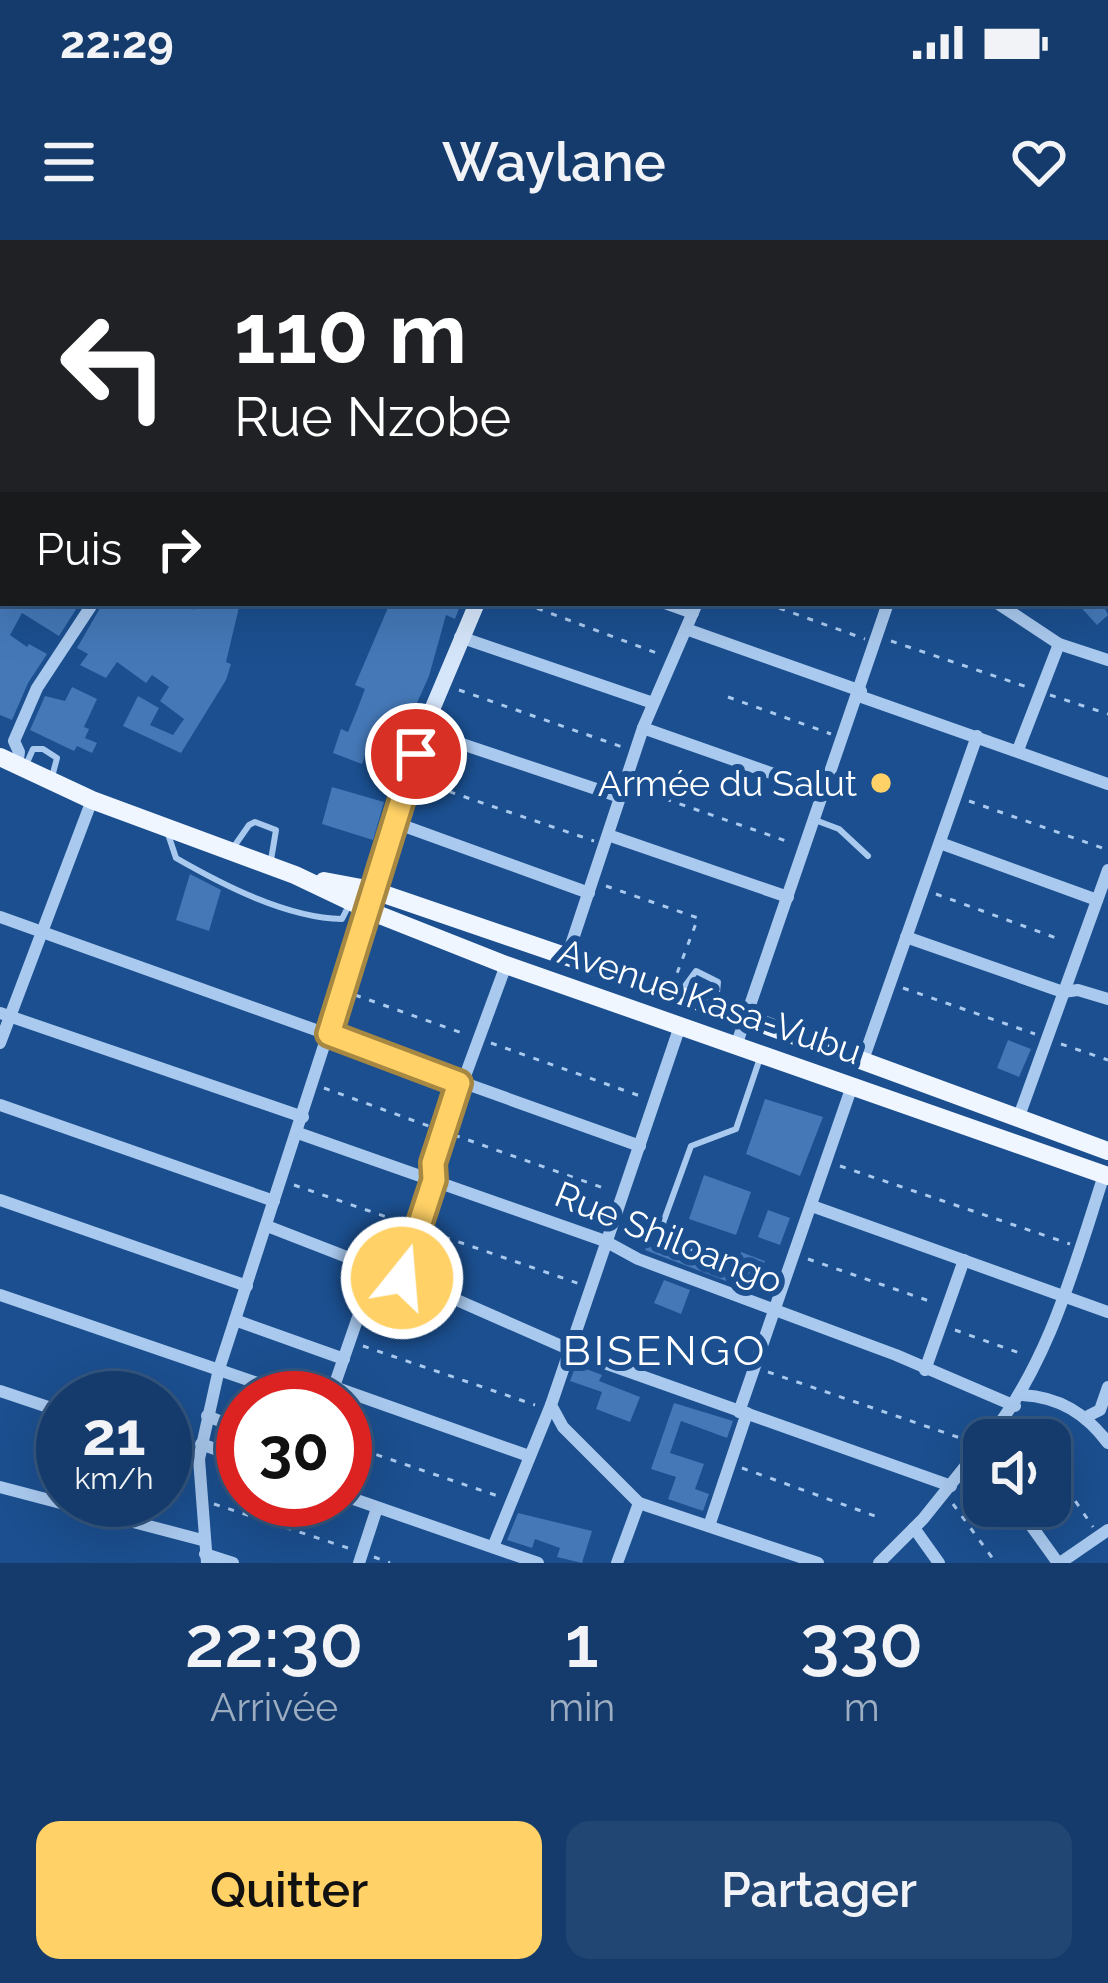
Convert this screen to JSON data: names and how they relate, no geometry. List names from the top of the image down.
{
  "streets": {
    "main road": ["Avenue Kasa-Vubu"],
    "street": ["Rue Shiloango"]
  },
  "districts": ["BISENGO"],
  "places": ["Armée du Salut"],
  "page": {
    "status": "22:29",
    "header": "Waylane",
    "turn": ["110 m", "Rue Nzobe"],
    "then": "Puis",
    "speed": "21 km/h",
    "limit": "30",
    "eta": [
      "22:30",
      "Arrivée",
      "1",
      "min",
      "330",
      "m"
    ],
    "buttons": ["Quitter", "Partager"]
  }
}
